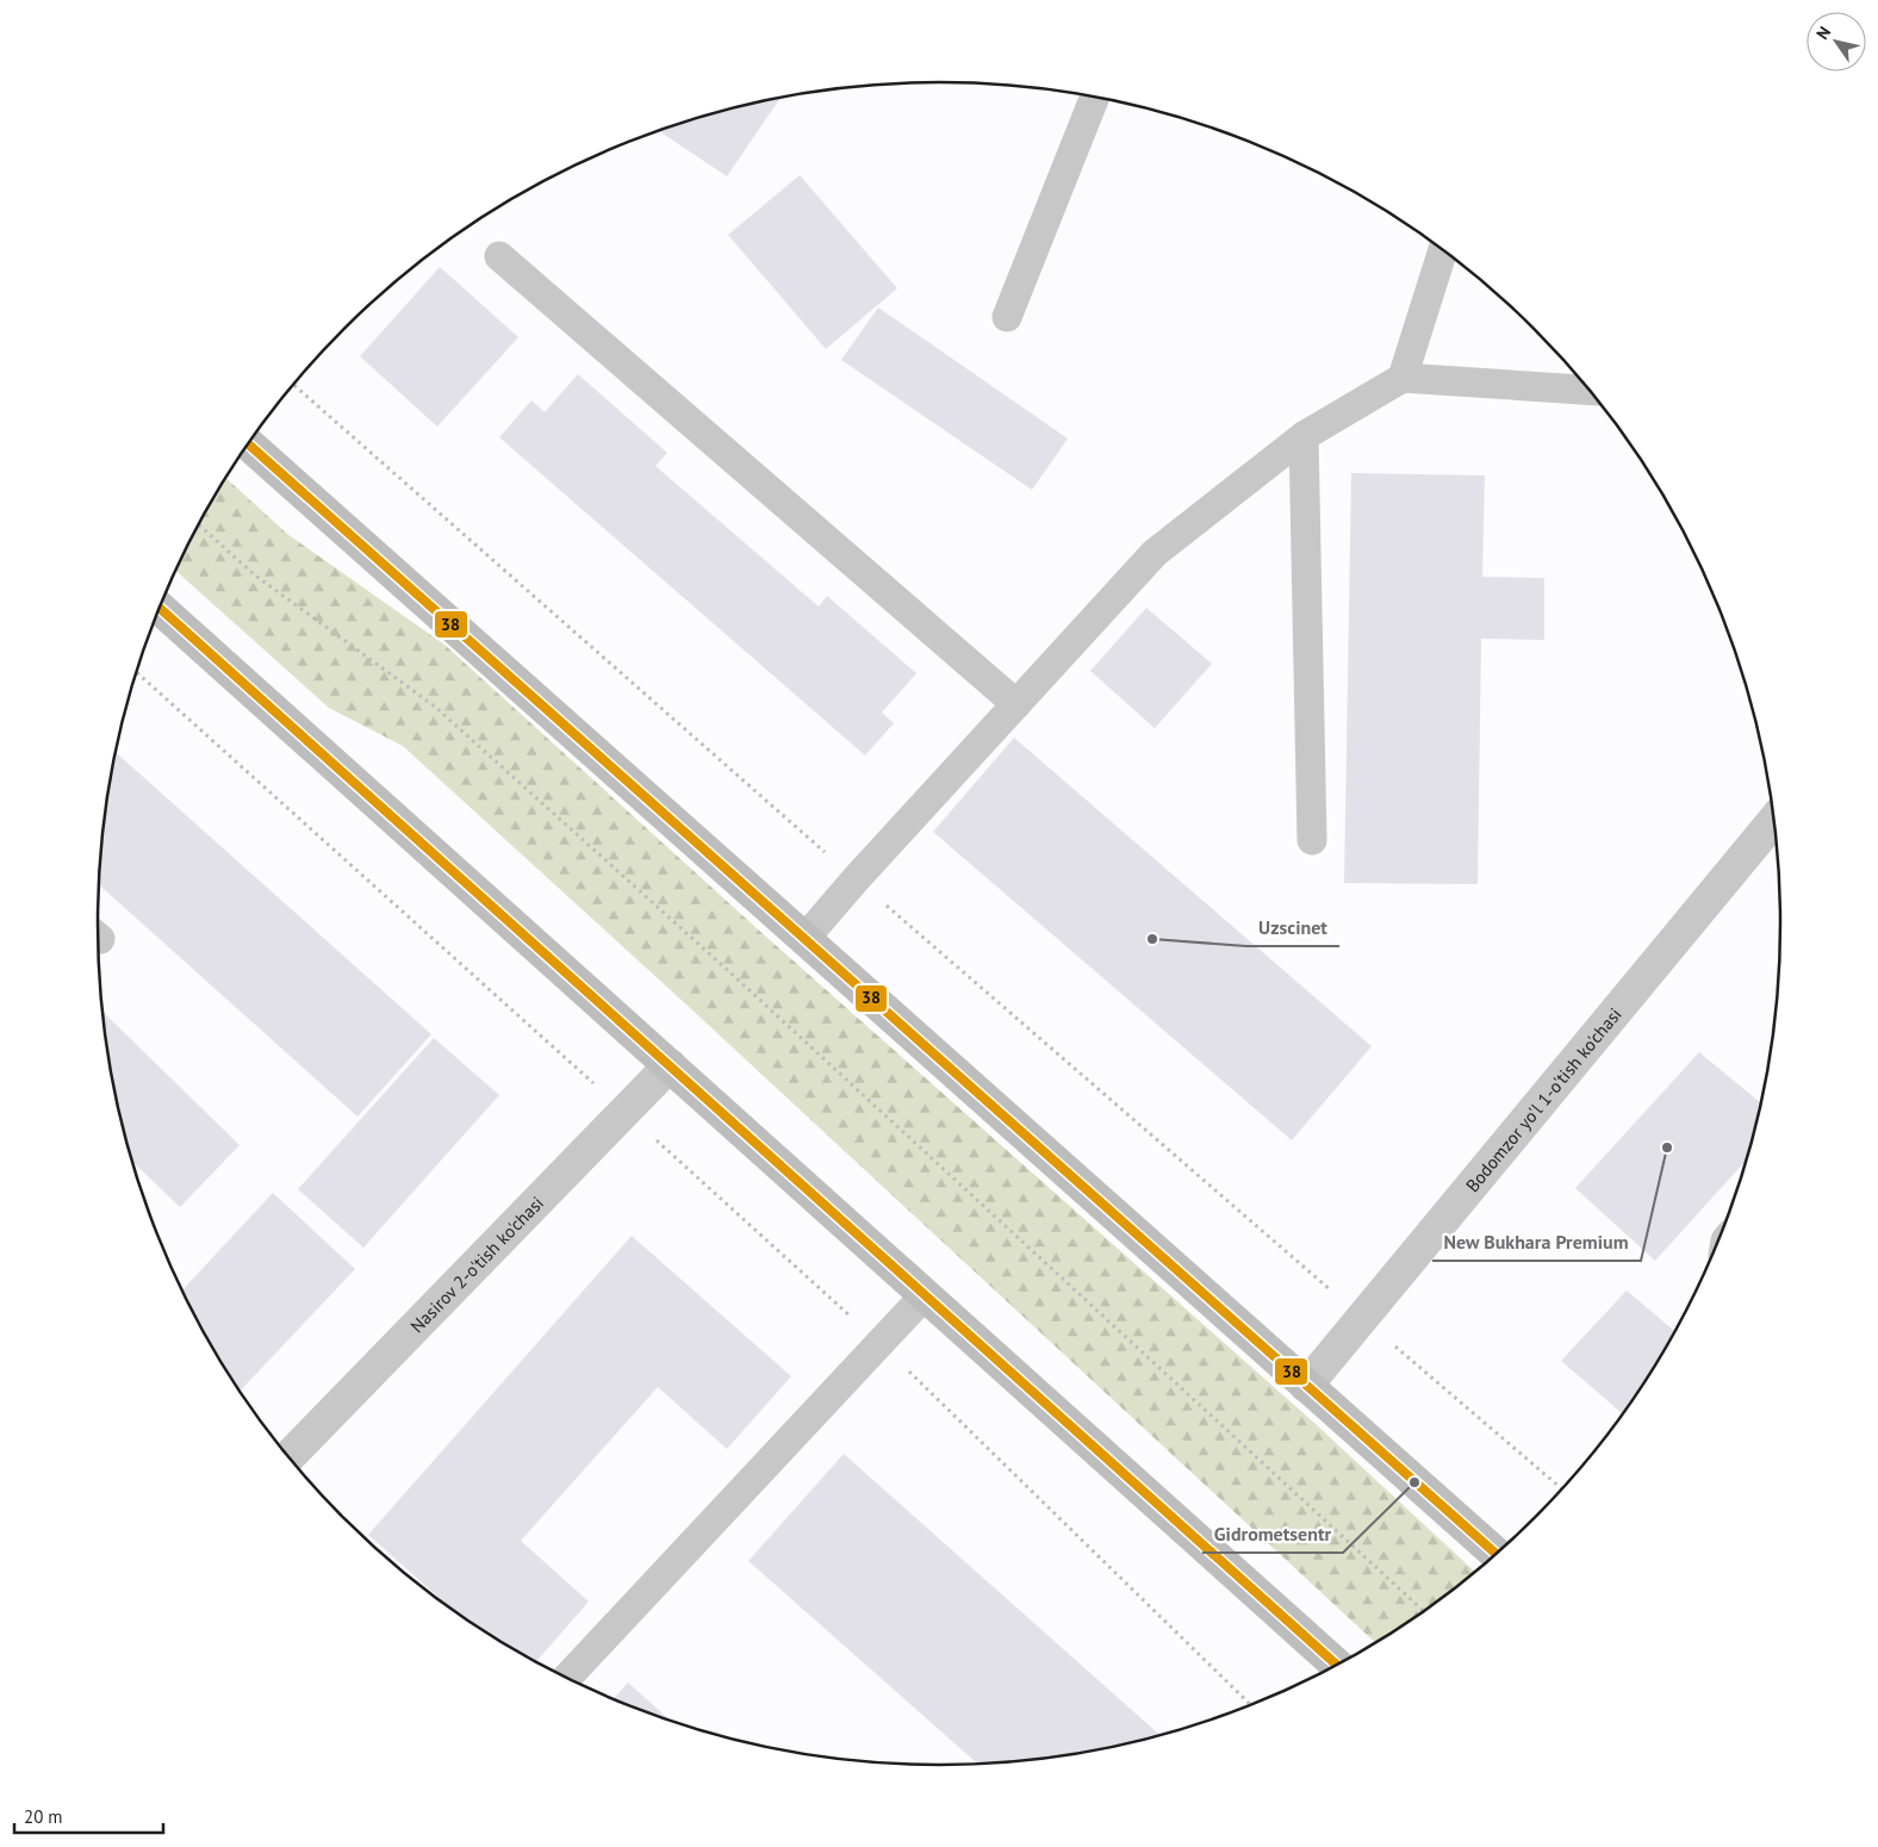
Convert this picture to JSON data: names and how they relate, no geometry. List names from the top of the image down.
{
  "streets": {
    "street": ["Bodomzor yo'l 1-o'tish ko'chasi", "Nasirov 2-o'tish ko'chasi"]
  },
  "places": ["Uzscinet", "New Bukhara Premium", "Gidrometsentr"],
  "lines": ["transit line 38"],
  "scale_bar": "20 m",
  "north": "top left"
}
